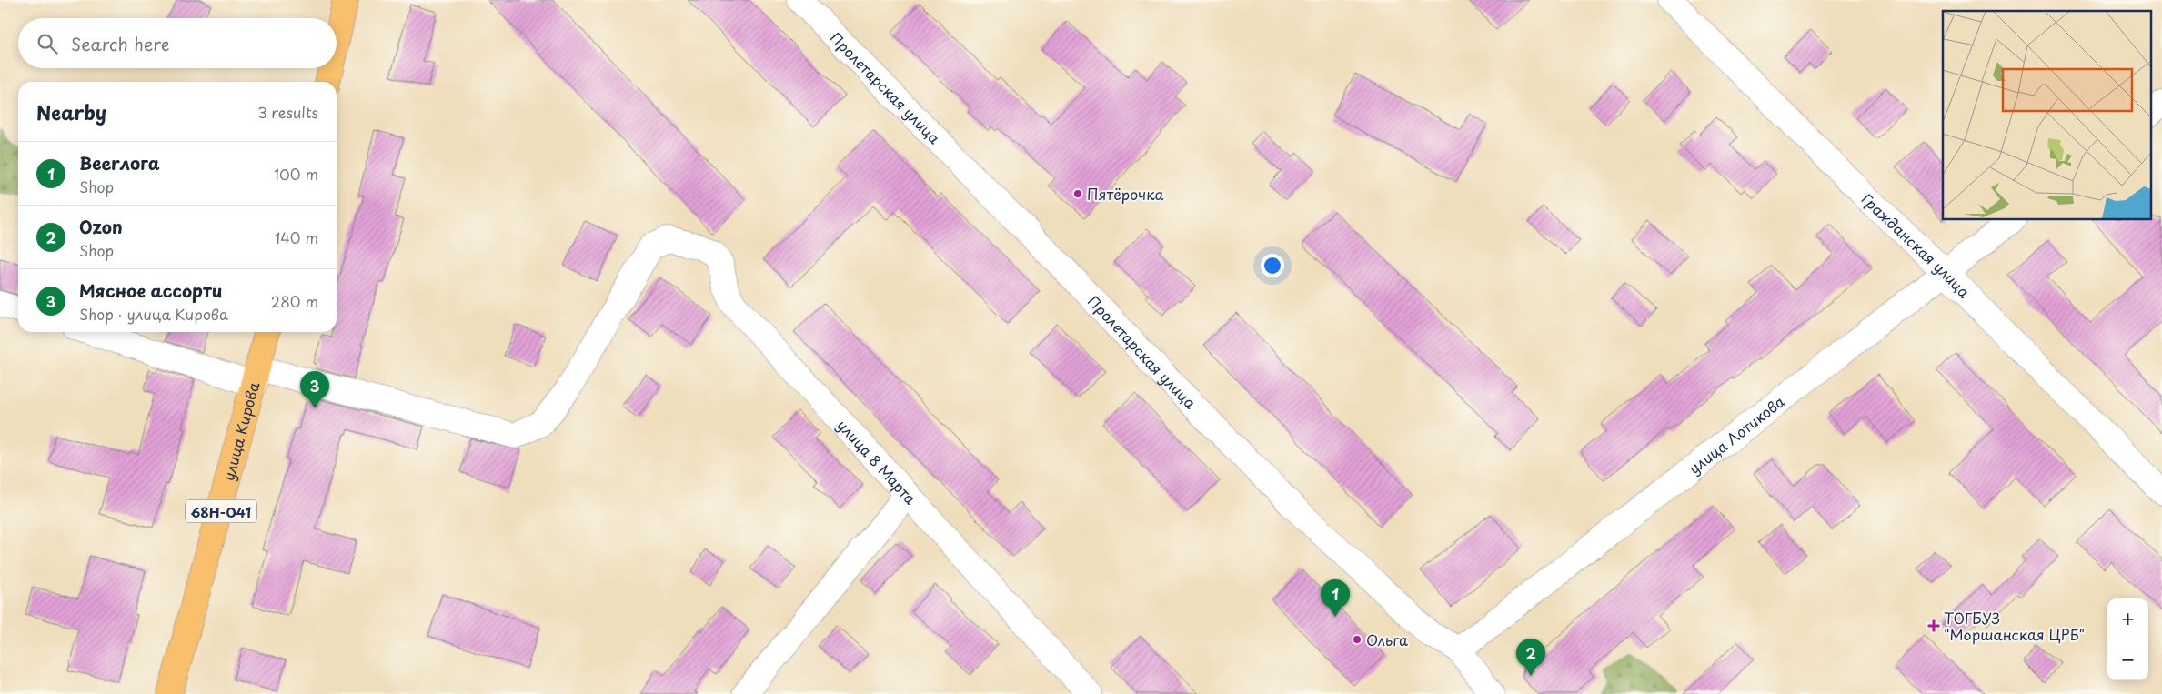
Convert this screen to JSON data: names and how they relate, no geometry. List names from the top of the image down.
{
  "streets": {
    "main road": ["улица Кирова", "68Н-041"],
    "street": [
      "Пролетарская улица",
      "Гражданская улица",
      "улица Лотикова",
      "улица 8 Марта"
    ]
  },
  "crossings": [
    ["Пролетарская улица", "улица Лотикова"],
    ["Гражданская улица", "улица Лотикова"],
    ["улица Кирова", "улица 8 Марта"]
  ],
  "places": {
    "other": ["Пятёрочка", "Ольга"],
    "health": ["ТОГБУЗ \"Моршанская ЦРБ\""]
  },
  "page": {
    "search": "Search here",
    "heading": ["Nearby", "3 results"],
    "list": [
      {
        "mark": "1",
        "name": "Beerлога",
        "note": "Shop",
        "value": "100 m"
      },
      {
        "mark": "2",
        "name": "Ozon",
        "note": "Shop",
        "value": "140 m"
      },
      {
        "mark": "3",
        "name": "Мясное ассорти",
        "note": "Shop · улица Кирова",
        "value": "280 m"
      }
    ],
    "pins": ["3", "1", "2"],
    "map_buttons": ["+", "−"]
  }
}
